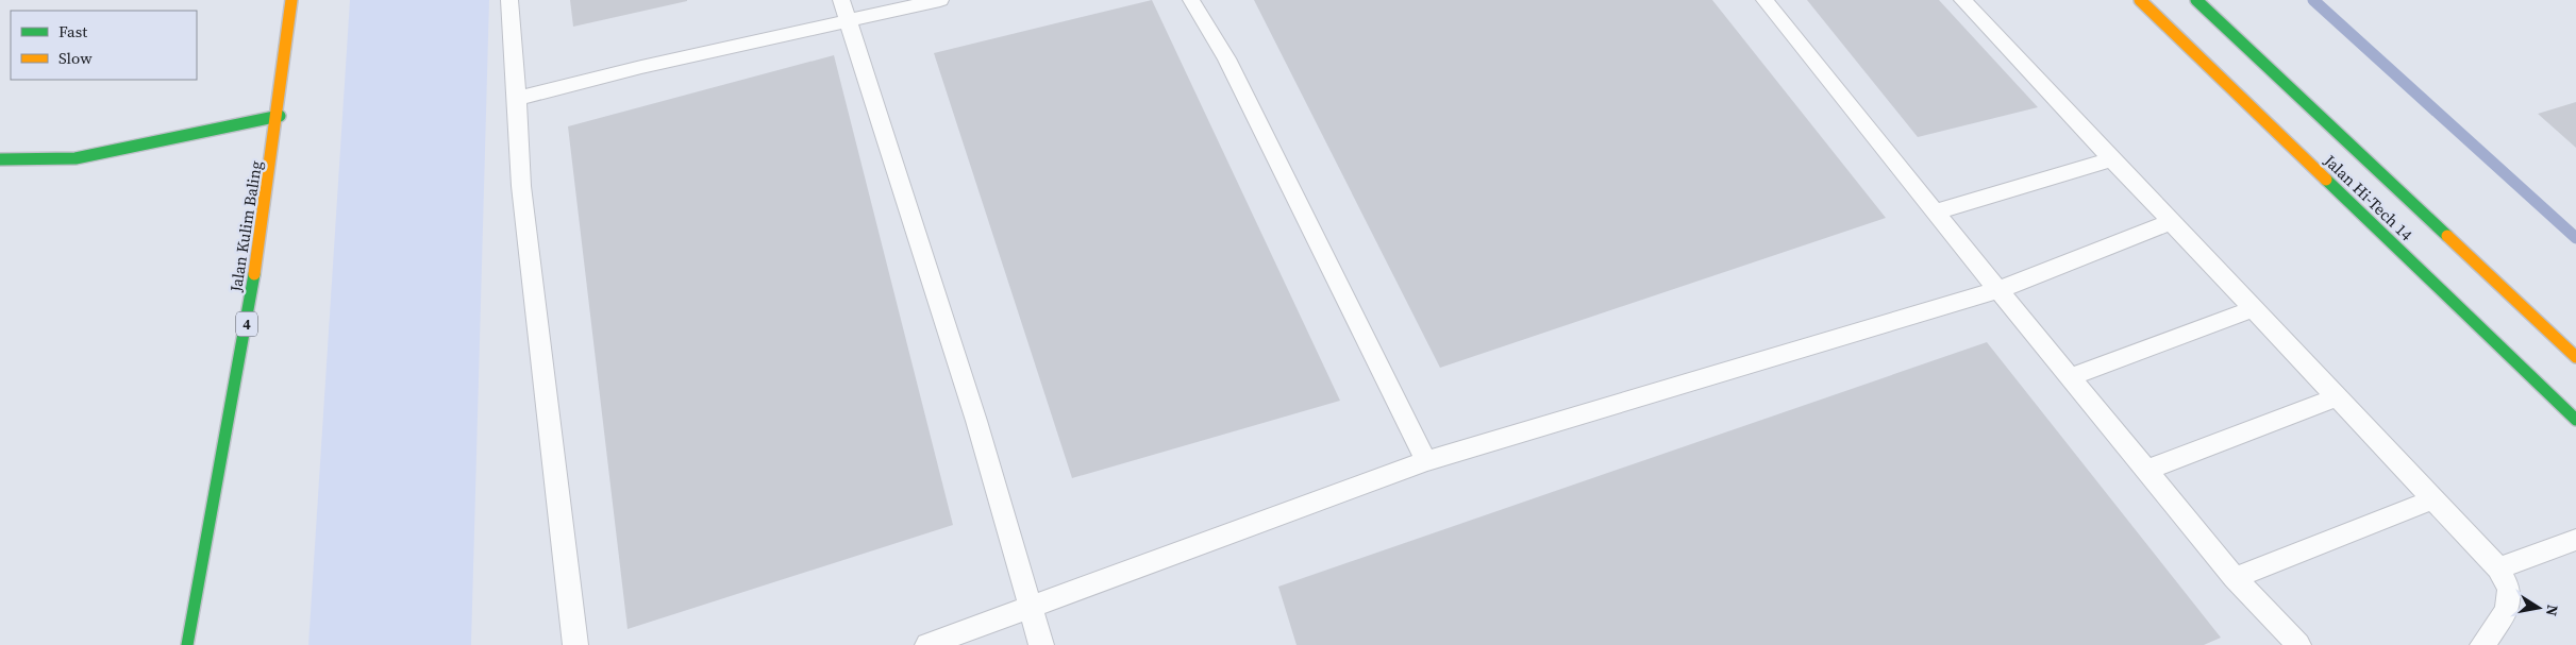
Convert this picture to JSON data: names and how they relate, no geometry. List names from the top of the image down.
{
  "streets": {
    "street": ["Jalan Hi-Tech 14", "Jalan Kulim Baling", "4"]
  },
  "legend": ["Fast", "Slow"],
  "north": "right"
}
